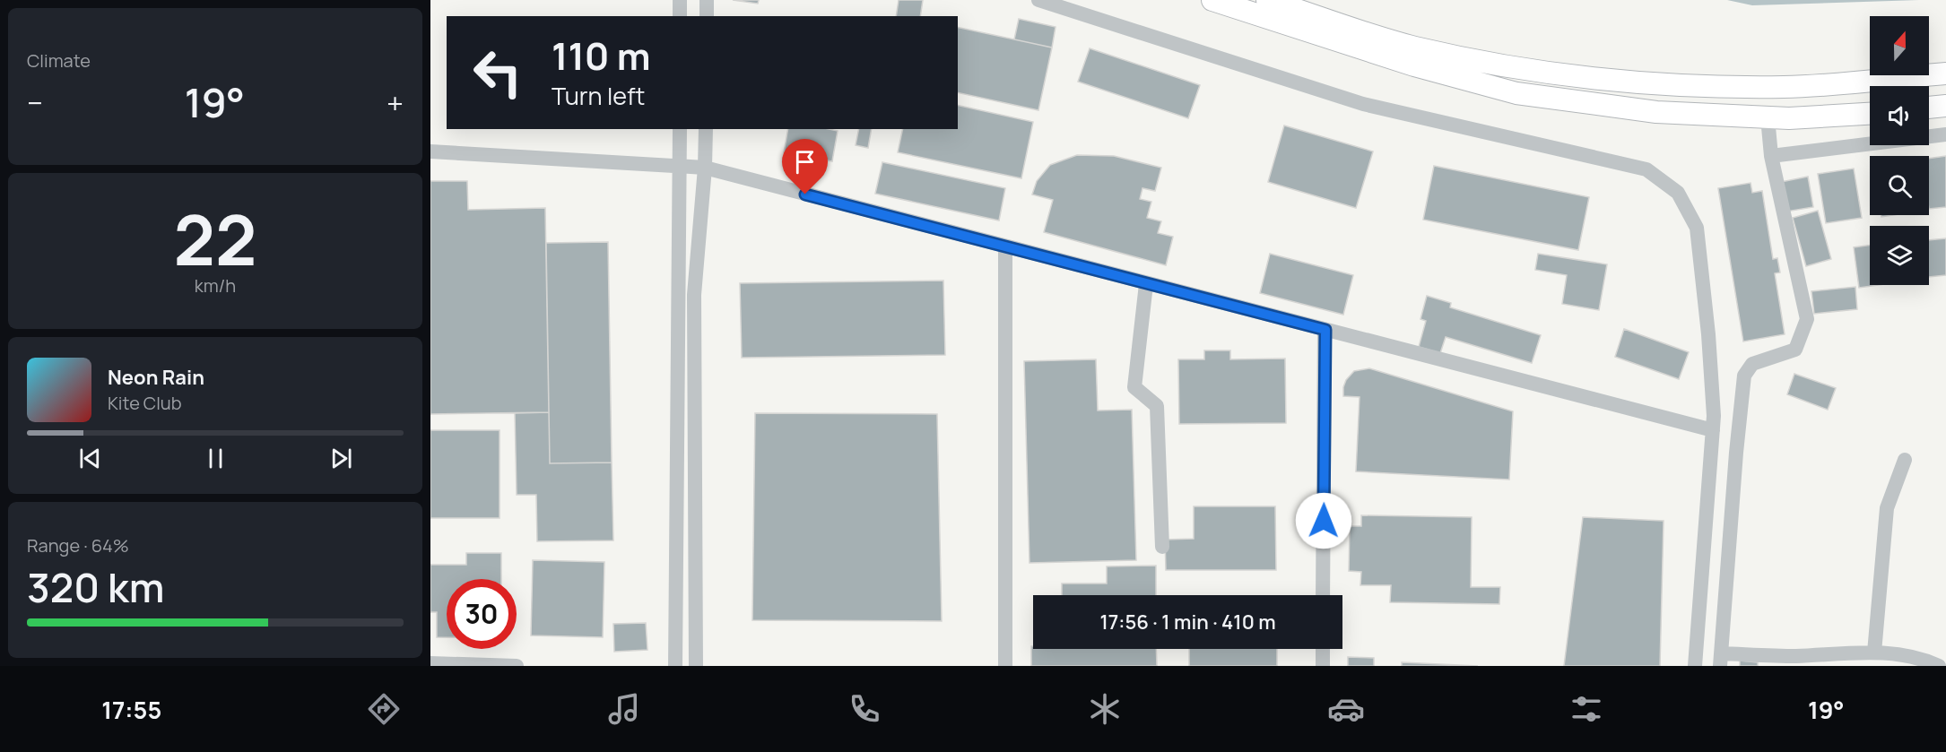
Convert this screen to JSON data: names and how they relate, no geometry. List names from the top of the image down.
{
  "north": "top",
  "page": {
    "tile": [
      "Climate",
      ["22", "km/h"],
      ["Range · 64%", "320 km"]
    ],
    "turn": ["110 m", "Turn left"],
    "heat": ["−", "19°", "+"],
    "song": ["Neon Rain", "Kite Club"],
    "limit": "30",
    "trip": "17:56 · 1 min · 410 m",
    "tabs": ["17:55", "19°"]
  }
}
